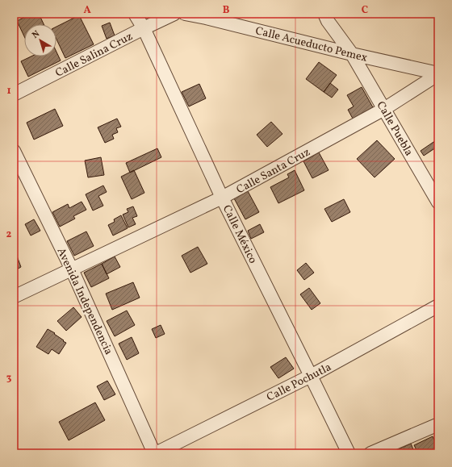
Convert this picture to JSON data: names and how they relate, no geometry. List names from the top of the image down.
{
  "streets": {
    "street": [
      "Calle Acueducto Pemex",
      "Calle Salina Cruz",
      "Calle Puebla",
      "Calle Santa Cruz",
      "Calle México",
      "Avenida Independencia",
      "Calle Pochutla"
    ]
  },
  "crossings": [
    ["Calle Acueducto Pemex", "Calle Puebla"],
    ["Calle Acueducto Pemex", "Calle Santa Cruz"],
    ["Calle Salina Cruz", "Calle México"],
    ["Calle Puebla", "Calle Santa Cruz"],
    ["Calle Santa Cruz", "Calle México"],
    ["Calle Santa Cruz", "Avenida Independencia"],
    ["Calle México", "Calle Pochutla"],
    ["Avenida Independencia", "Calle Pochutla"]
  ],
  "north": "top left",
  "grid": {
    "columns": ["A", "B", "C"],
    "rows": ["1", "2", "3"]
  }
}
